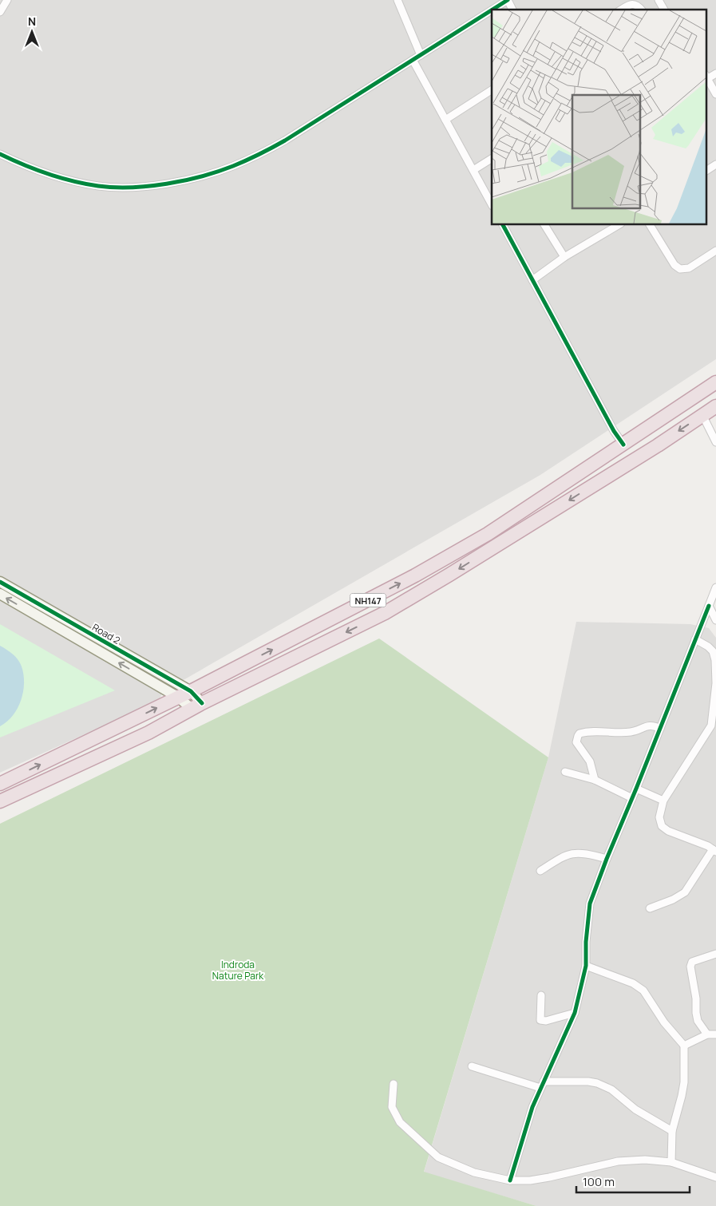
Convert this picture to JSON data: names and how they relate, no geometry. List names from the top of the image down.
{
  "streets": {
    "highway": ["NH147"],
    "street": ["Road 2"]
  },
  "crossings": [
    ["NH147", "Road 2"]
  ],
  "parks": ["Indroda Nature Park"],
  "scale_bar": "100 m",
  "north": "top"
}
